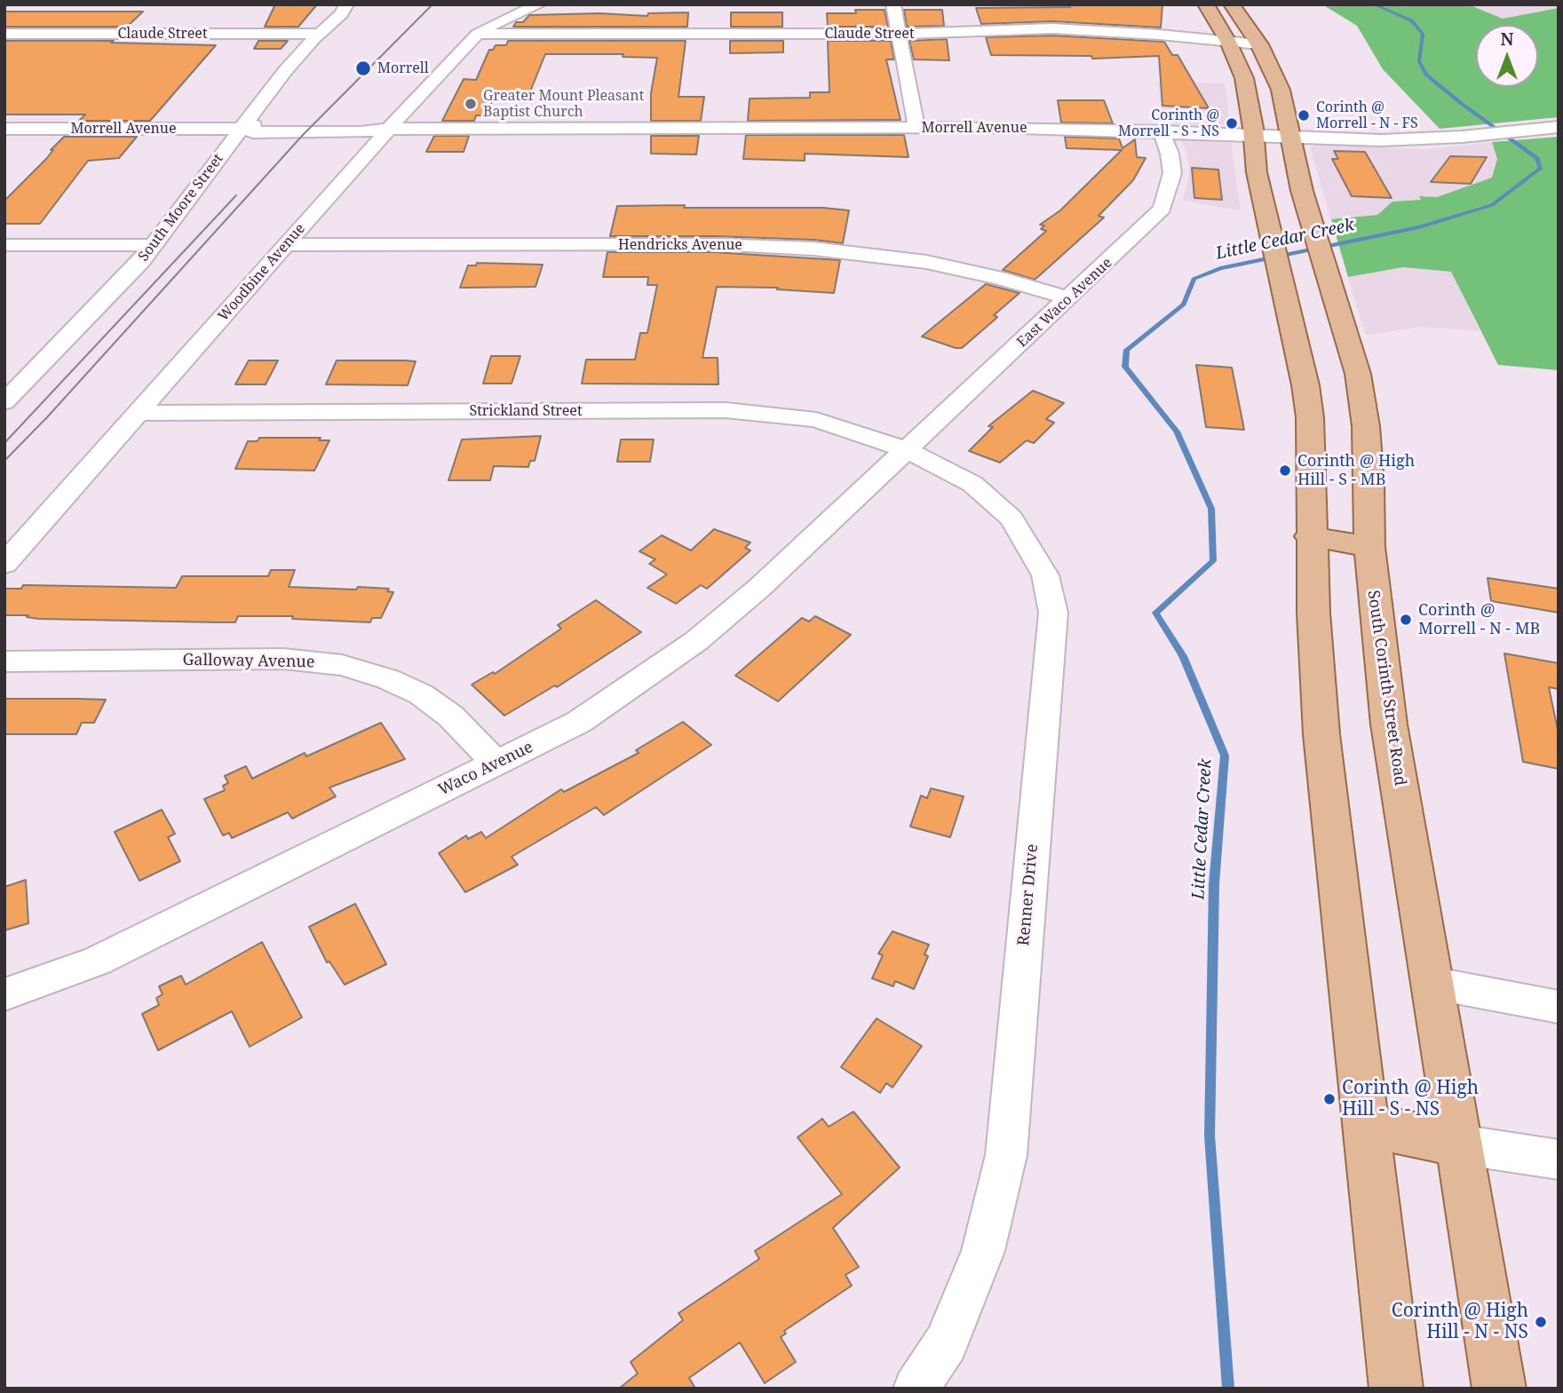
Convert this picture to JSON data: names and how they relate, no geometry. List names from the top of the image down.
{
  "streets": {
    "main road": ["South Corinth Street Road"],
    "street": [
      "Claude Street",
      "Morrell Avenue",
      "South Moore Street",
      "Hendricks Avenue",
      "Woodbine Avenue",
      "East Waco Avenue",
      "Strickland Street",
      "Galloway Avenue",
      "Waco Avenue",
      "Renner Drive"
    ]
  },
  "crossings": [
    ["Claude Street", "South Moore Street"],
    ["Claude Street", "Woodbine Avenue"],
    ["Claude Street", "South Corinth Street Road"],
    ["Morrell Avenue", "South Moore Street"],
    ["Morrell Avenue", "Woodbine Avenue"],
    ["Morrell Avenue", "East Waco Avenue"],
    ["Morrell Avenue", "South Corinth Street Road"],
    ["Hendricks Avenue", "Woodbine Avenue"],
    ["Hendricks Avenue", "East Waco Avenue"],
    ["Woodbine Avenue", "Strickland Street"],
    ["East Waco Avenue", "Strickland Street"],
    ["East Waco Avenue", "Waco Avenue"],
    ["East Waco Avenue", "Renner Drive"],
    ["Strickland Street", "Waco Avenue"],
    ["Strickland Street", "Renner Drive"],
    ["Galloway Avenue", "Waco Avenue"],
    ["Waco Avenue", "Renner Drive"]
  ],
  "water": ["Little Cedar Creek"],
  "places": [
    "Morrell",
    "Greater Mount Pleasant Baptist Church",
    "Corinth @ Morrell - N - FS",
    "Corinth @ Morrell - S - NS",
    "Corinth @ High Hill - S - MB",
    "Corinth @ Morrell - N - MB",
    "Corinth @ High Hill - S - NS",
    "Corinth @ High Hill - N - NS"
  ],
  "north": "top"
}
